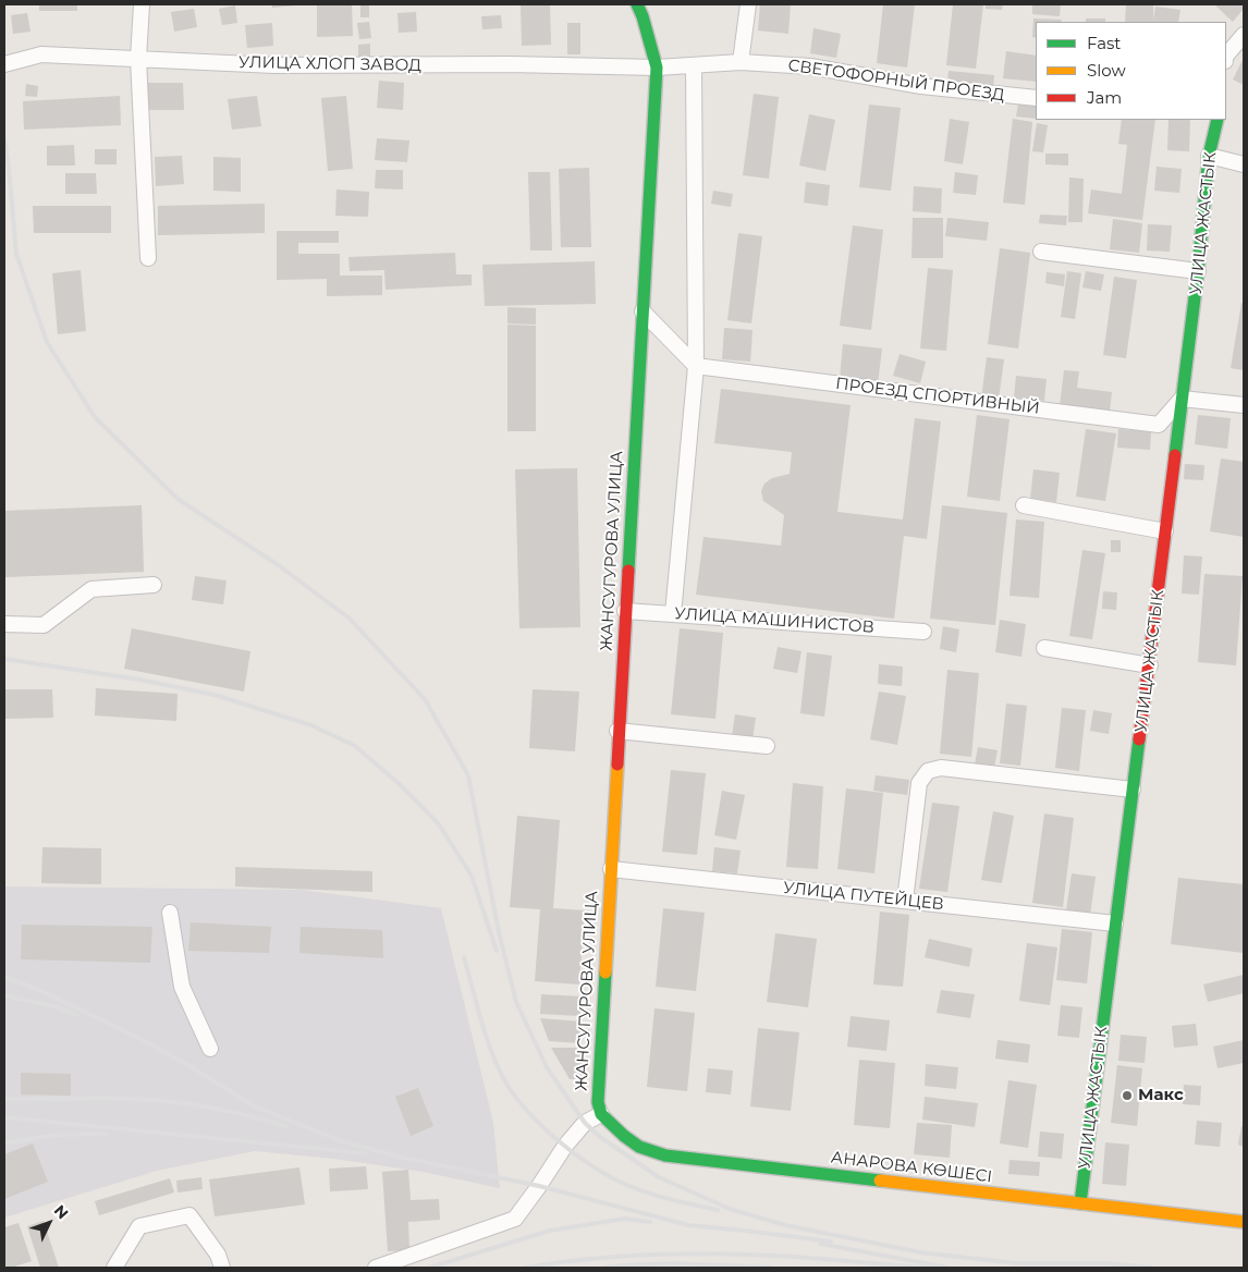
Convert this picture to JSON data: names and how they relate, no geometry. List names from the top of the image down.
{
  "streets": {
    "street": [
      "УЛИЦА ХЛОП ЗАВОД",
      "СВЕТОФОРНЫЙ ПРОЕЗД",
      "УЛИЦА ЖАСТЫК",
      "ПРОЕЗД СПОРТИВНЫЙ",
      "ЖАНСУГУРОВА УЛИЦА",
      "УЛИЦА МАШИНИСТОВ",
      "УЛИЦА ПУТЕЙЦЕВ",
      "АНАРОВА КӨШЕСІ"
    ]
  },
  "crossings": [
    ["УЛИЦА ХЛОП ЗАВОД", "СВЕТОФОРНЫЙ ПРОЕЗД"],
    ["УЛИЦА ХЛОП ЗАВОД", "ЖАНСУГУРОВА УЛИЦА"],
    ["СВЕТОФОРНЫЙ ПРОЕЗД", "ЖАНСУГУРОВА УЛИЦА"],
    ["УЛИЦА ЖАСТЫК", "ПРОЕЗД СПОРТИВНЫЙ"],
    ["УЛИЦА ЖАСТЫК", "УЛИЦА ПУТЕЙЦЕВ"],
    ["УЛИЦА ЖАСТЫК", "АНАРОВА КӨШЕСІ"],
    ["ЖАНСУГУРОВА УЛИЦА", "УЛИЦА МАШИНИСТОВ"],
    ["ЖАНСУГУРОВА УЛИЦА", "УЛИЦА ПУТЕЙЦЕВ"],
    ["ЖАНСУГУРОВА УЛИЦА", "АНАРОВА КӨШЕСІ"]
  ],
  "places": ["Макс"],
  "legend": ["Fast", "Slow", "Jam"],
  "north": "top right"
}
